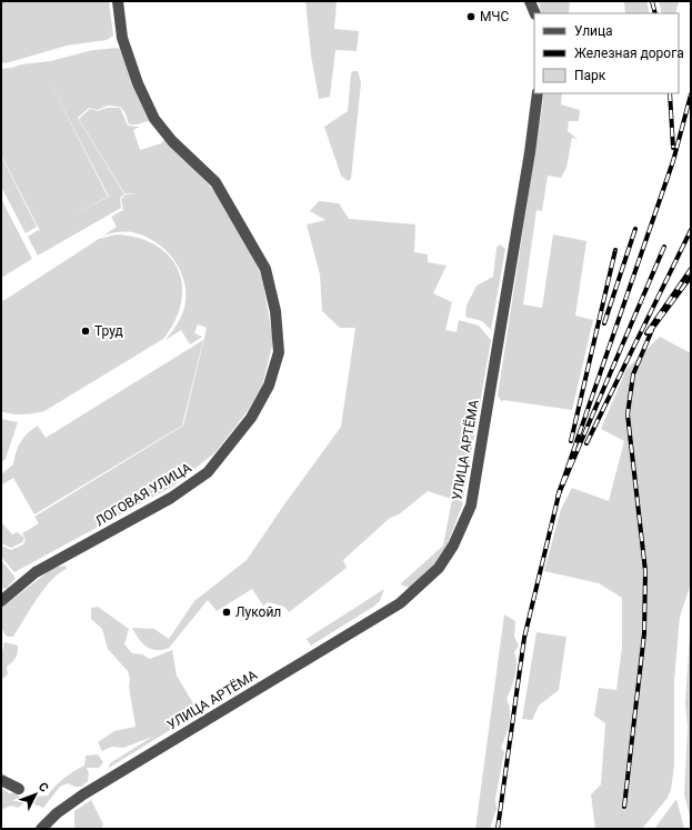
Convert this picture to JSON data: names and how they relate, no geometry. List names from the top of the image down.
{
  "streets": {
    "street": ["УЛИЦА АРТЁМА", "ЛОГОВАЯ УЛИЦА"]
  },
  "places": ["МЧС", "Труд", "Лукойл"],
  "legend": ["Улица", "Железная дорога", "Парк"],
  "north": "top right"
}
